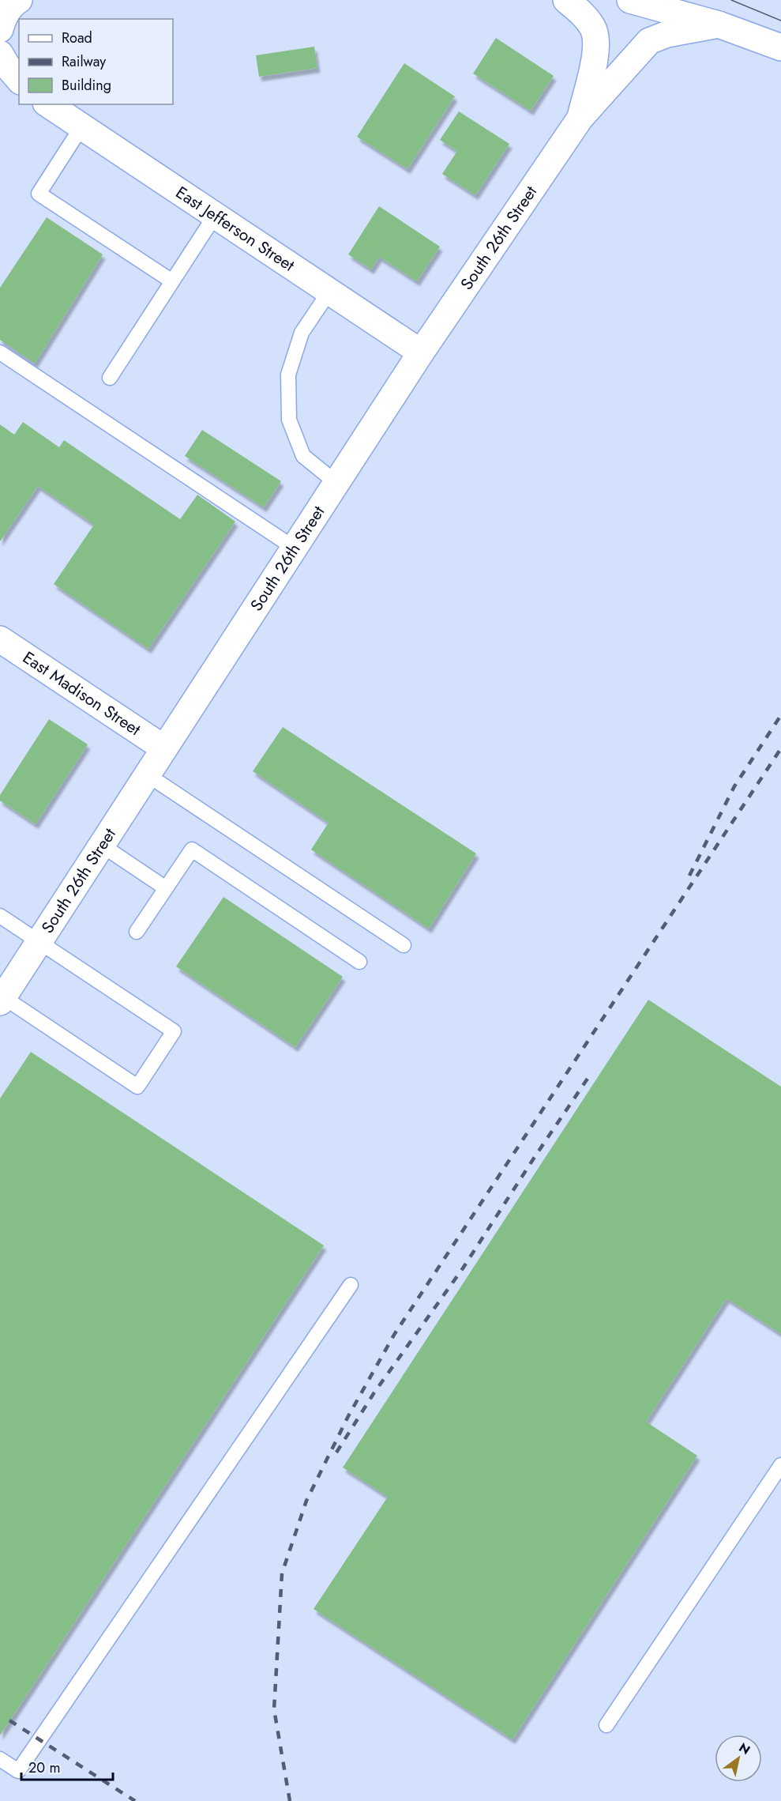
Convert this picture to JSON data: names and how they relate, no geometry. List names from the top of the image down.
{
  "streets": {
    "street": ["East Jefferson Street", "South 26th Street", "East Madison Street"]
  },
  "crossings": [
    ["East Jefferson Street", "South 26th Street"],
    ["South 26th Street", "East Madison Street"]
  ],
  "legend": ["Road", "Railway", "Building"],
  "scale_bar": "20 m",
  "north": "top right"
}
